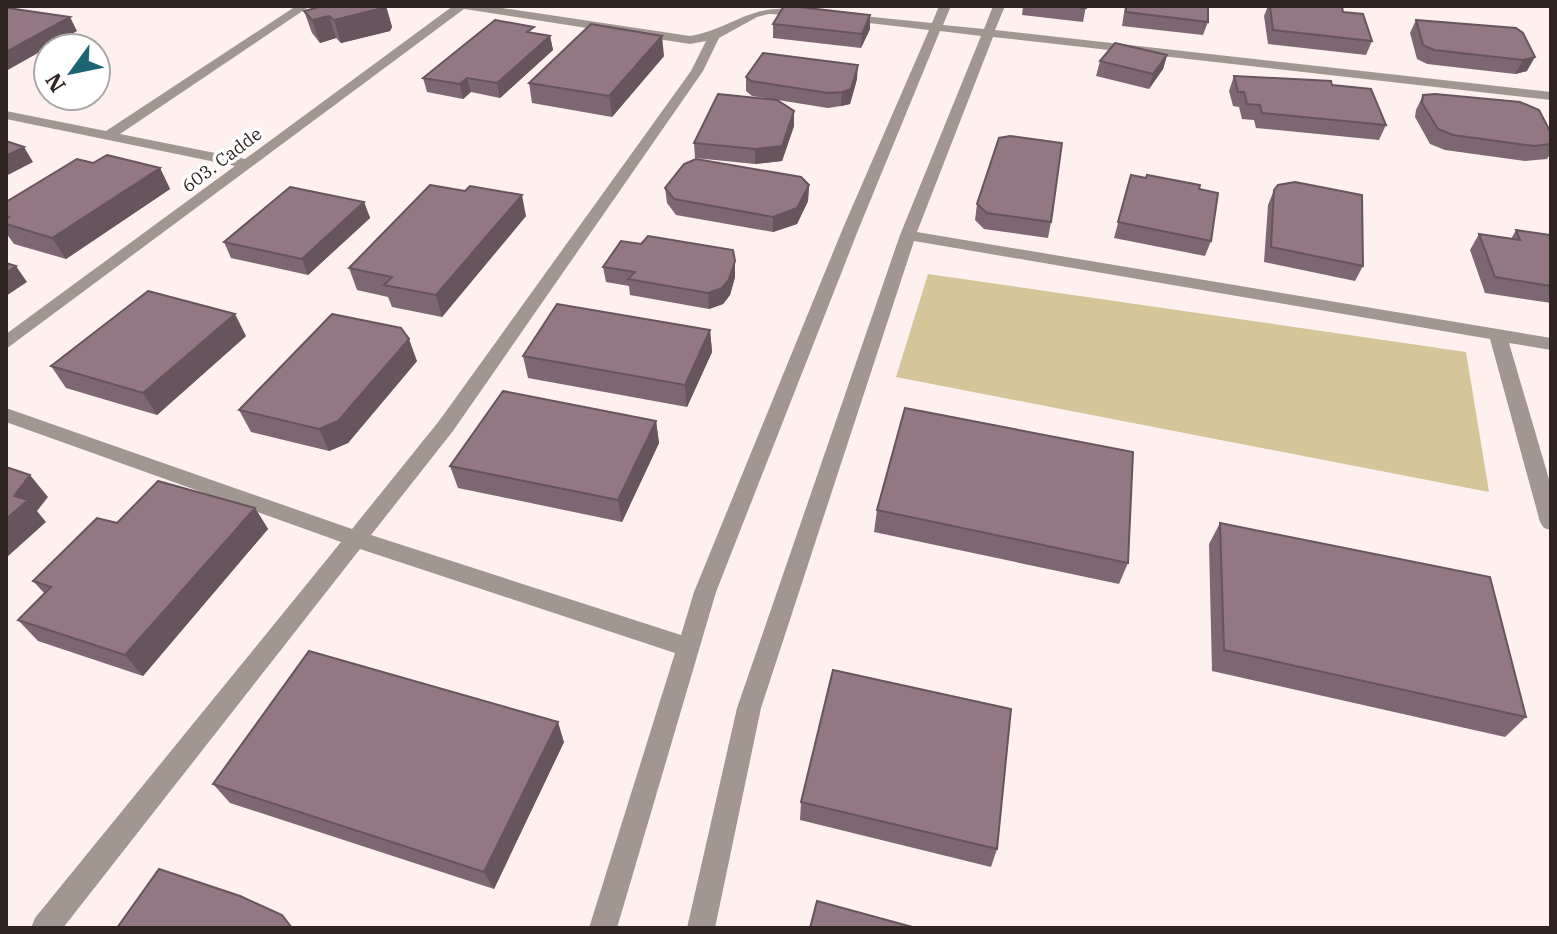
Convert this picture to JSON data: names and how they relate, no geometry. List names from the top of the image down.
{
  "streets": {
    "street": ["603. Cadde"]
  },
  "north": "bottom left"
}
